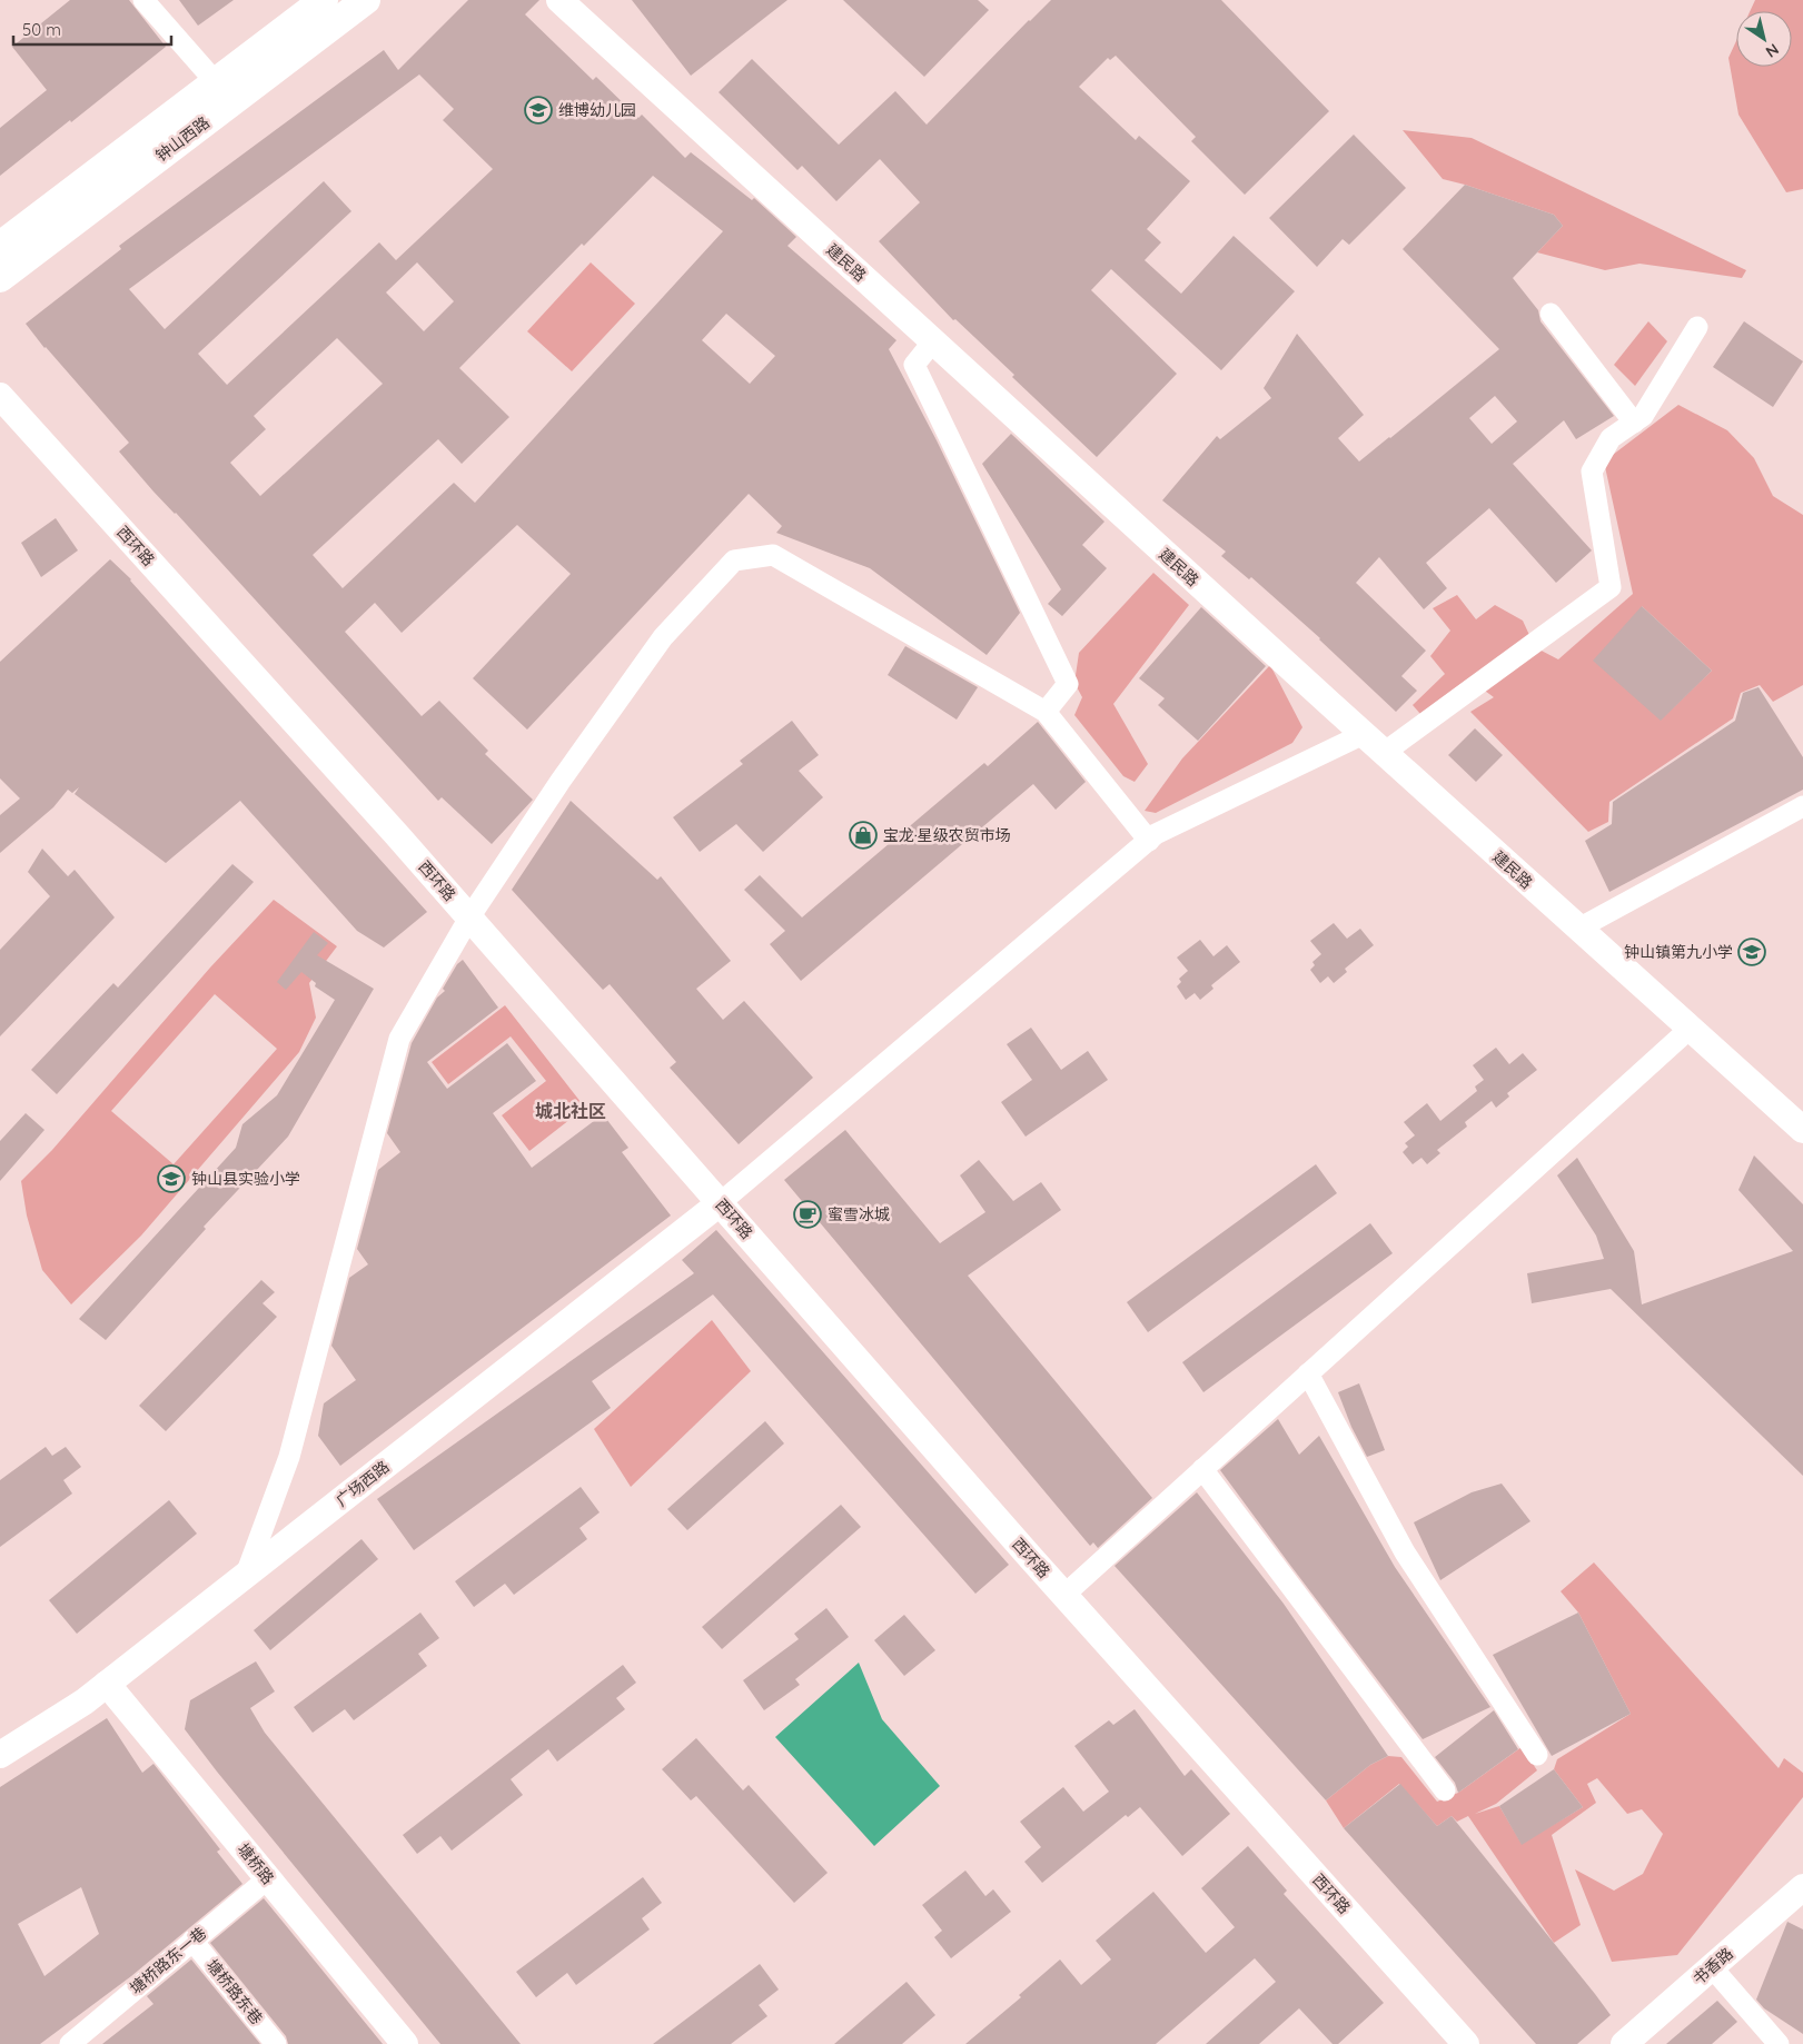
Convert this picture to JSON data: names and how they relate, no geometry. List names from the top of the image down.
{
  "streets": {
    "main road": ["钟山西路"],
    "street": [
      "建民路",
      "西环路",
      "广场西路",
      "塘桥路",
      "塘桥路东一巷",
      "书香路",
      "塘桥路东巷"
    ]
  },
  "crossings": [
    ["西环路", "广场西路"],
    ["广场西路", "塘桥路"],
    ["塘桥路", "塘桥路东一巷"],
    ["塘桥路东一巷", "塘桥路东巷"]
  ],
  "districts": ["城北社区"],
  "places": {
    "school or university": ["维博幼儿园", "钟山镇第九小学", "钟山县实验小学"],
    "shop": ["宝龙·星级农贸市场"],
    "cafe": ["蜜雪冰城"]
  },
  "scale_bar": "50 m",
  "north": "bottom right"
}
